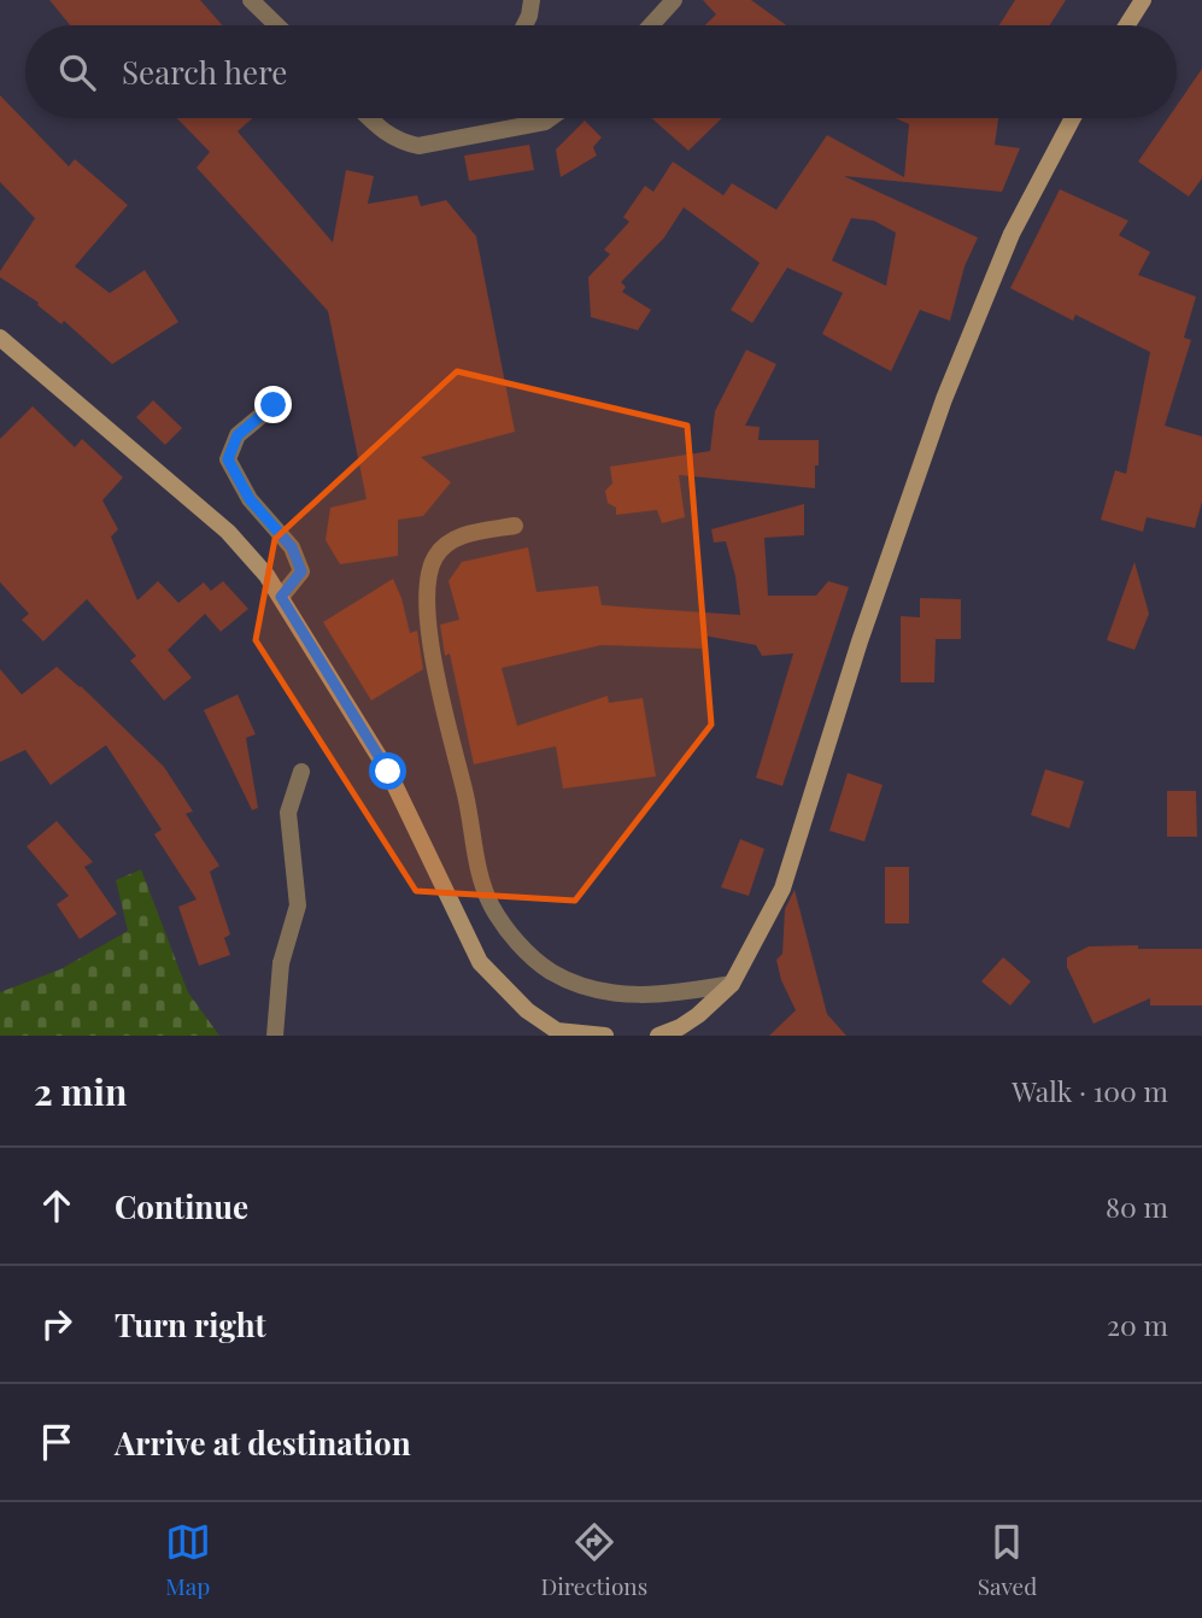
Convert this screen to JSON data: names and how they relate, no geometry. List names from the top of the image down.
{
  "page": {
    "search": "Search here",
    "heading": ["2 min", "Walk · 100 m"],
    "list": [
      ["Continue", "80 m"],
      ["Turn right", "20 m"],
      "Arrive at destination"
    ],
    "nav": ["Map", "Directions", "Saved"]
  }
}
